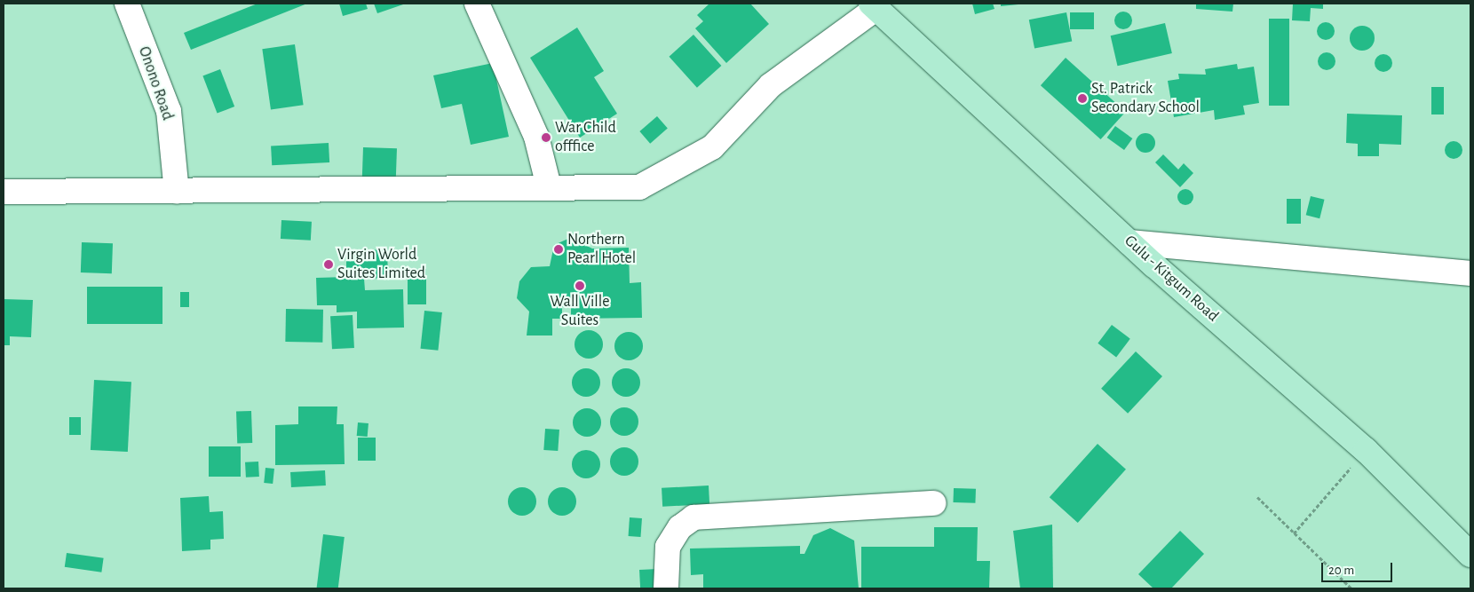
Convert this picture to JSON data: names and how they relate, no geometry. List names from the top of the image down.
{
  "streets": {
    "main road": ["Gulu - Kitgum Road"],
    "street": ["Onono Road"]
  },
  "places": [
    "St. Patrick Secondary School",
    "War Child offfice",
    "Northern Pearl Hotel",
    "Virgin World Suites Limited",
    "Wall Ville Suites"
  ],
  "scale_bar": "20 m"
}
